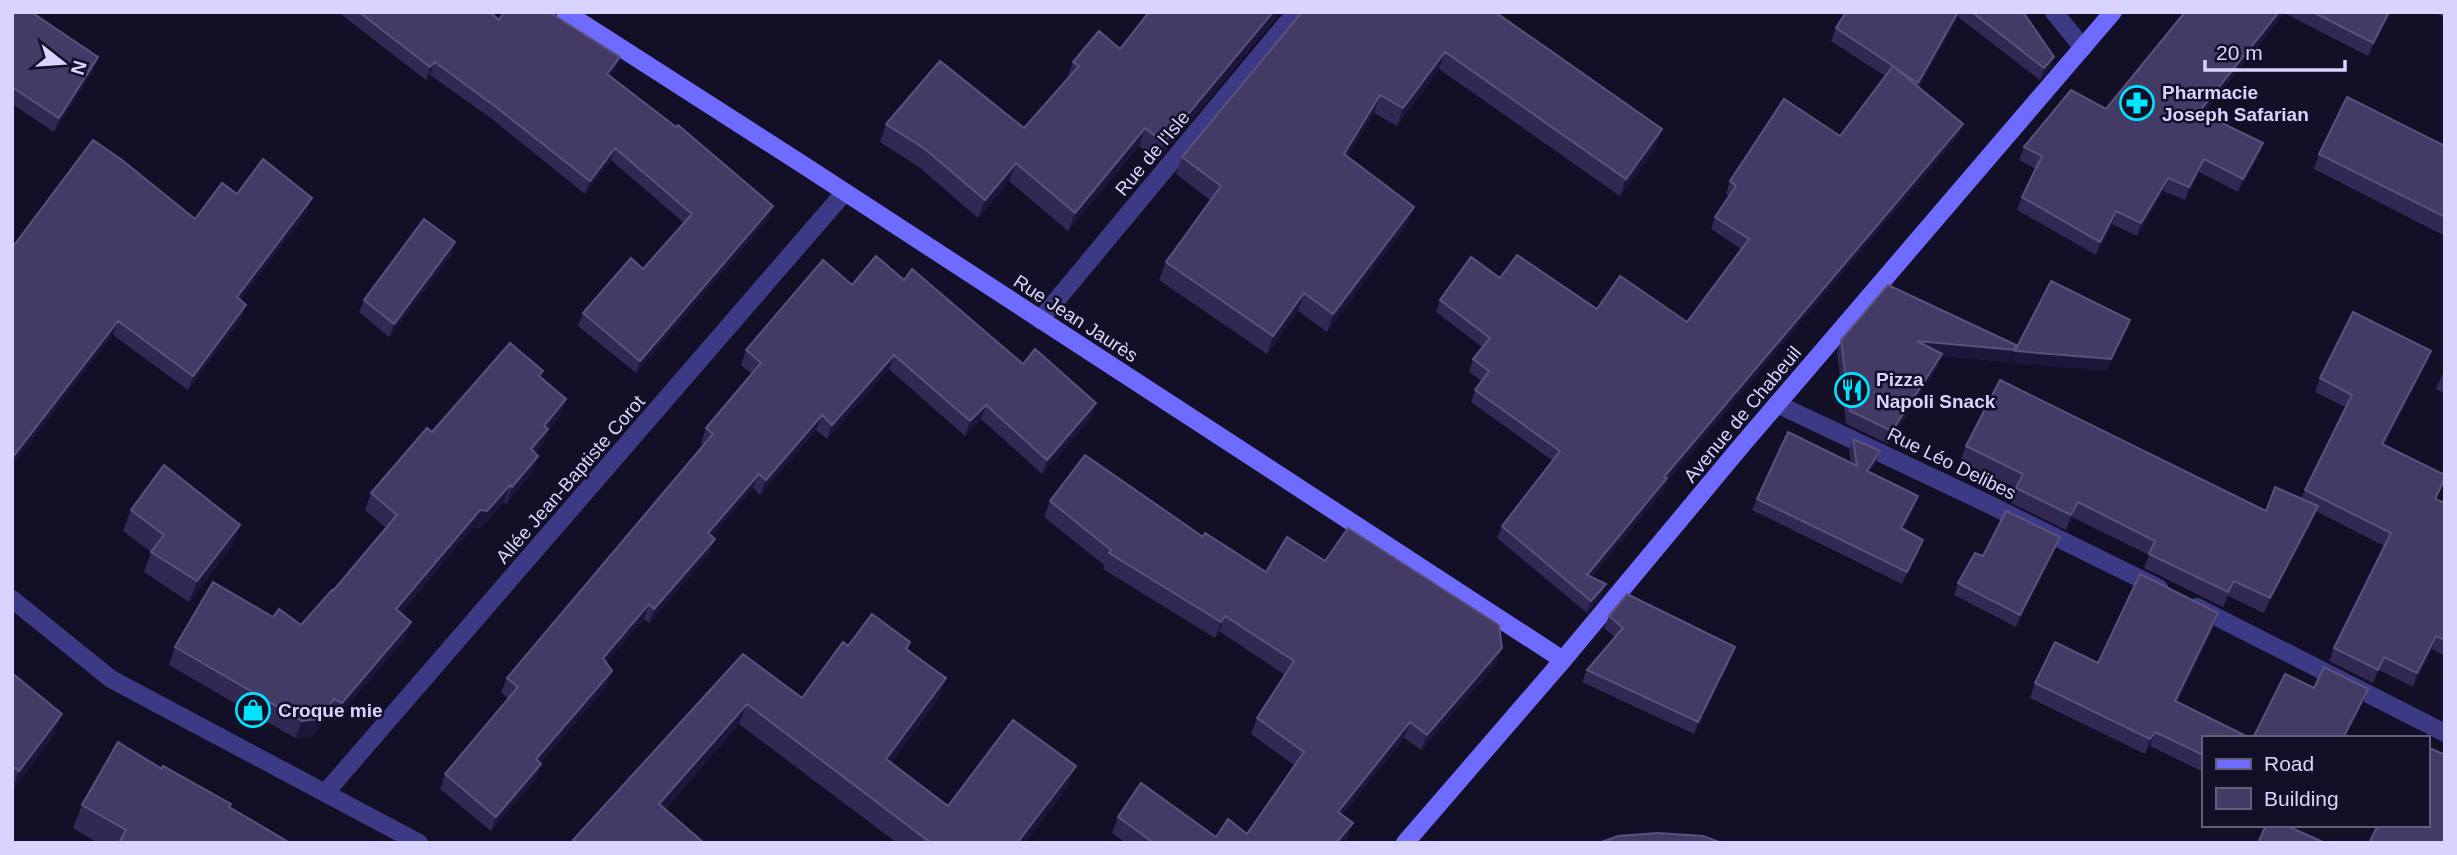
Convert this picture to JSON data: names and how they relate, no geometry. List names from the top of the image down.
{
  "streets": {
    "street": [
      "Rue de l'Isle",
      "Rue Jean Jaurès",
      "Avenue de Chabeuil",
      "Rue Léo Delibes",
      "Allée Jean-Baptiste Corot"
    ]
  },
  "crossings": [
    ["Rue de l'Isle", "Rue Jean Jaurès"],
    ["Rue Jean Jaurès", "Avenue de Chabeuil"],
    ["Rue Jean Jaurès", "Allée Jean-Baptiste Corot"],
    ["Avenue de Chabeuil", "Rue Léo Delibes"]
  ],
  "places": {
    "pharmacy": ["Pharmacie Joseph Safarian"],
    "restaurant": ["Pizza Napoli Snack"],
    "shop": ["Croque mie"]
  },
  "legend": ["Road", "Building"],
  "scale_bar": "20 m",
  "north": "right"
}
